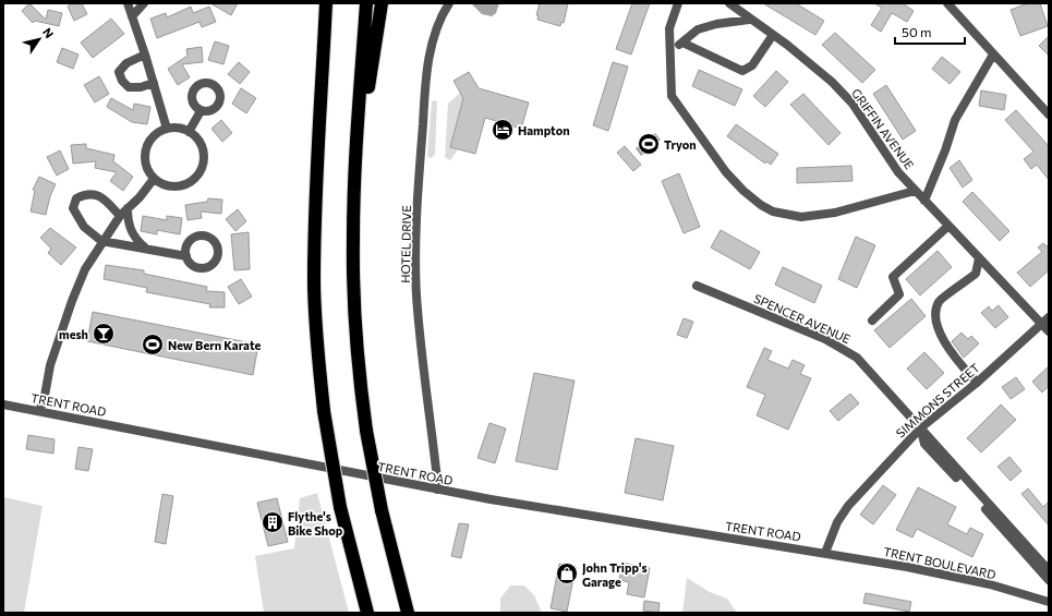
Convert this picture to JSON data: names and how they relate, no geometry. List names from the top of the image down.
{
  "streets": {
    "street": [
      "GRIFFIN AVENUE",
      "HOTEL DRIVE",
      "SPENCER AVENUE",
      "SIMMONS STREET",
      "TRENT ROAD",
      "TRENT BOULEVARD"
    ]
  },
  "crossings": [
    ["GRIFFIN AVENUE", "SIMMONS STREET"],
    ["HOTEL DRIVE", "TRENT ROAD"],
    ["SPENCER AVENUE", "SIMMONS STREET"],
    ["SIMMONS STREET", "TRENT ROAD"],
    ["SIMMONS STREET", "TRENT BOULEVARD"],
    ["TRENT ROAD", "TRENT BOULEVARD"]
  ],
  "places": {
    "hotel": ["Hampton"],
    "sports": ["Tryon", "New Bern Karate"],
    "bar": ["mesh"],
    "building": ["Flythe's Bike Shop"],
    "shop": ["John Tripp's Garage"]
  },
  "scale_bar": "50 m",
  "north": "top right"
}
